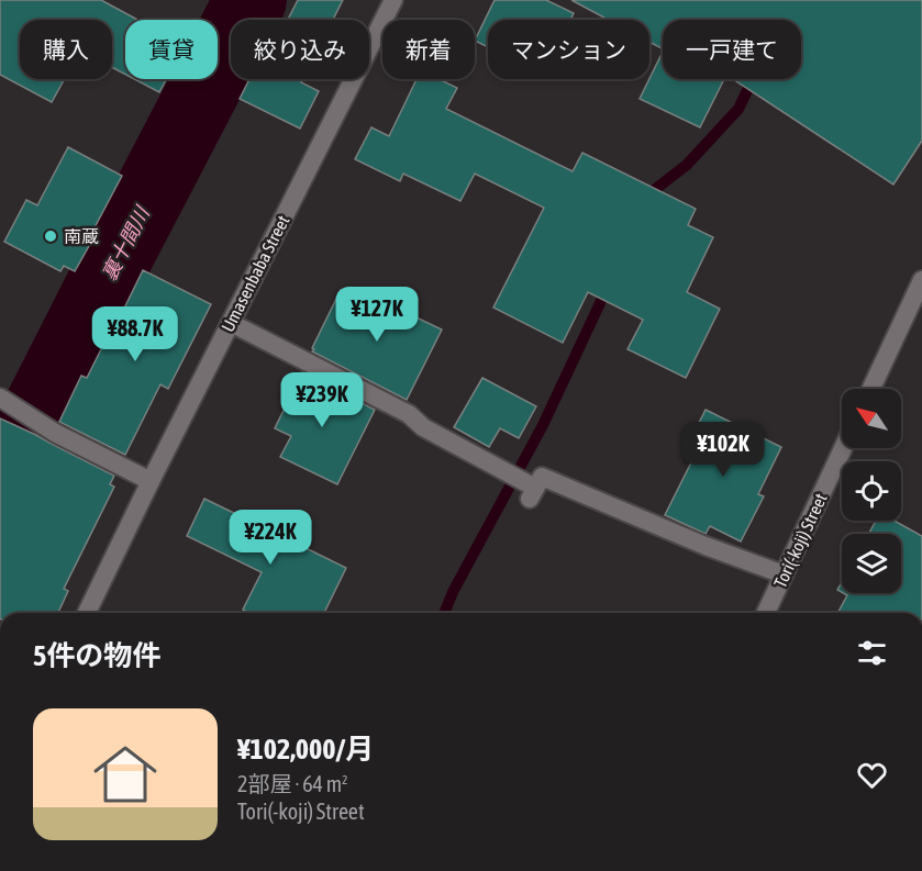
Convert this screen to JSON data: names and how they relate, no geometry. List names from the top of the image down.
{
  "streets": {
    "street": ["Umasenbaba Street", "Tori(-koji) Street"]
  },
  "water": ["裏十間川"],
  "places": ["南蔵"],
  "north": "top left",
  "page": {
    "chip": [
      "購入",
      "賃貸",
      "絞り込み",
      "新着",
      "マンション",
      "一戸建て"
    ],
    "price": [
      "¥127K",
      "¥88.7K",
      "¥239K",
      "¥102K",
      "¥224K"
    ],
    "heading": "5件の物件",
    "list": [
      {
        "name": "¥102,000/月",
        "note": "2部屋 · 64 m² · Tori(-koji) Street"
      }
    ]
  }
}
